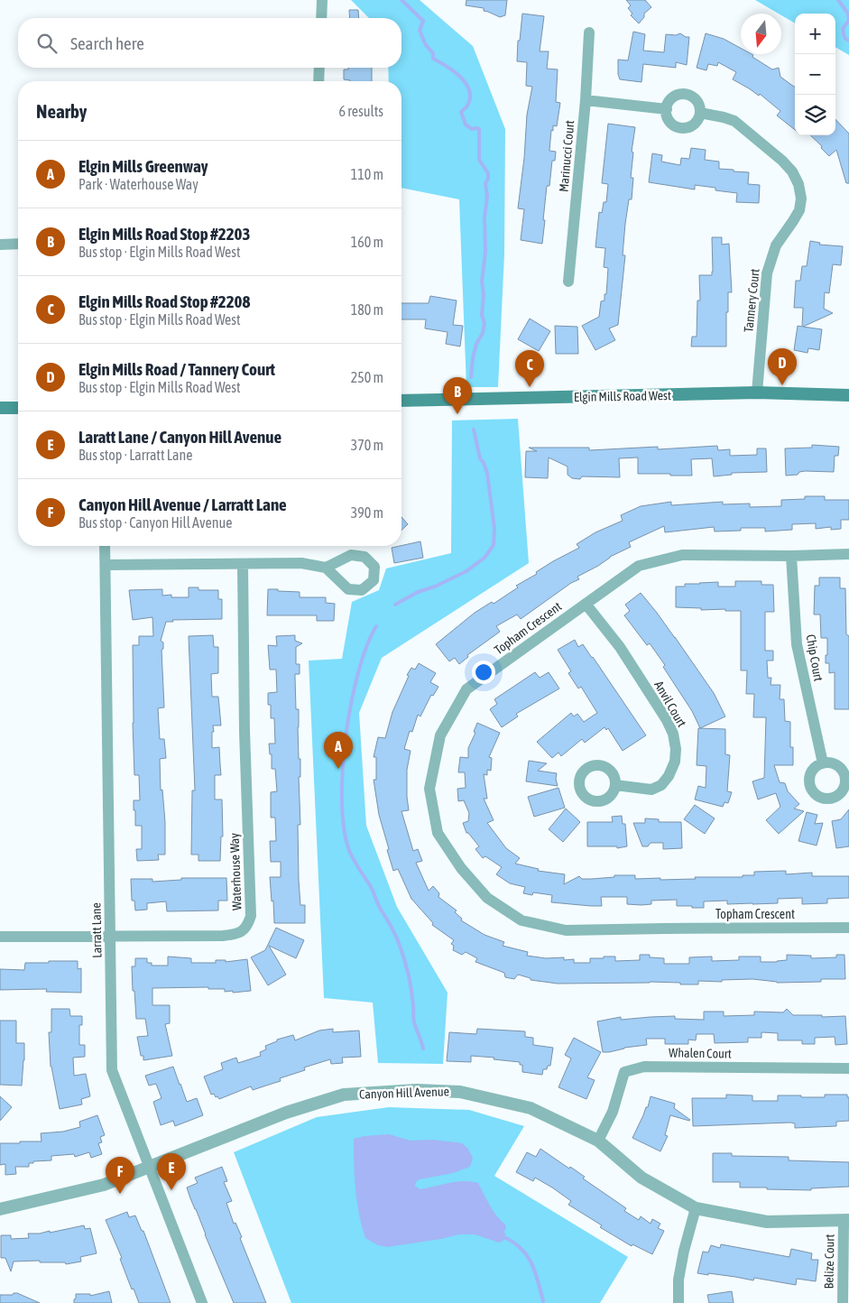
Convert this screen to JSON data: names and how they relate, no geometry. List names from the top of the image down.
{
  "streets": {
    "main road": ["Elgin Mills Road West"],
    "street": [
      "Marinucci Court",
      "Tannery Court",
      "Topham Crescent",
      "Chip Court",
      "Anvil Court",
      "Waterhouse Way",
      "Larratt Lane",
      "Whalen Court",
      "Canyon Hill Avenue",
      "Belize Court"
    ]
  },
  "crossings": [
    ["Tannery Court", "Elgin Mills Road West"],
    ["Topham Crescent", "Chip Court"],
    ["Topham Crescent", "Anvil Court"],
    ["Waterhouse Way", "Larratt Lane"],
    ["Larratt Lane", "Canyon Hill Avenue"],
    ["Whalen Court", "Canyon Hill Avenue"],
    ["Canyon Hill Avenue", "Belize Court"]
  ],
  "north": "bottom",
  "page": {
    "map_buttons": ["+", "−"],
    "search": "Search here",
    "heading": ["Nearby", "6 results"],
    "list": [
      {
        "mark": "A",
        "name": "Elgin Mills Greenway",
        "note": "Park · Waterhouse Way",
        "value": "110 m"
      },
      {
        "mark": "B",
        "name": "Elgin Mills Road Stop #2203",
        "note": "Bus stop · Elgin Mills Road West",
        "value": "160 m"
      },
      {
        "mark": "C",
        "name": "Elgin Mills Road Stop #2208",
        "note": "Bus stop · Elgin Mills Road West",
        "value": "180 m"
      },
      {
        "mark": "D",
        "name": "Elgin Mills Road / Tannery Court",
        "note": "Bus stop · Elgin Mills Road West",
        "value": "250 m"
      },
      {
        "mark": "E",
        "name": "Laratt Lane / Canyon Hill Avenue",
        "note": "Bus stop · Larratt Lane",
        "value": "370 m"
      },
      {
        "mark": "F",
        "name": "Canyon Hill Avenue / Larratt Lane",
        "note": "Bus stop · Canyon Hill Avenue",
        "value": "390 m"
      }
    ],
    "pins": [
      "D",
      "C",
      "B",
      "A",
      "E",
      "F"
    ]
  }
}
